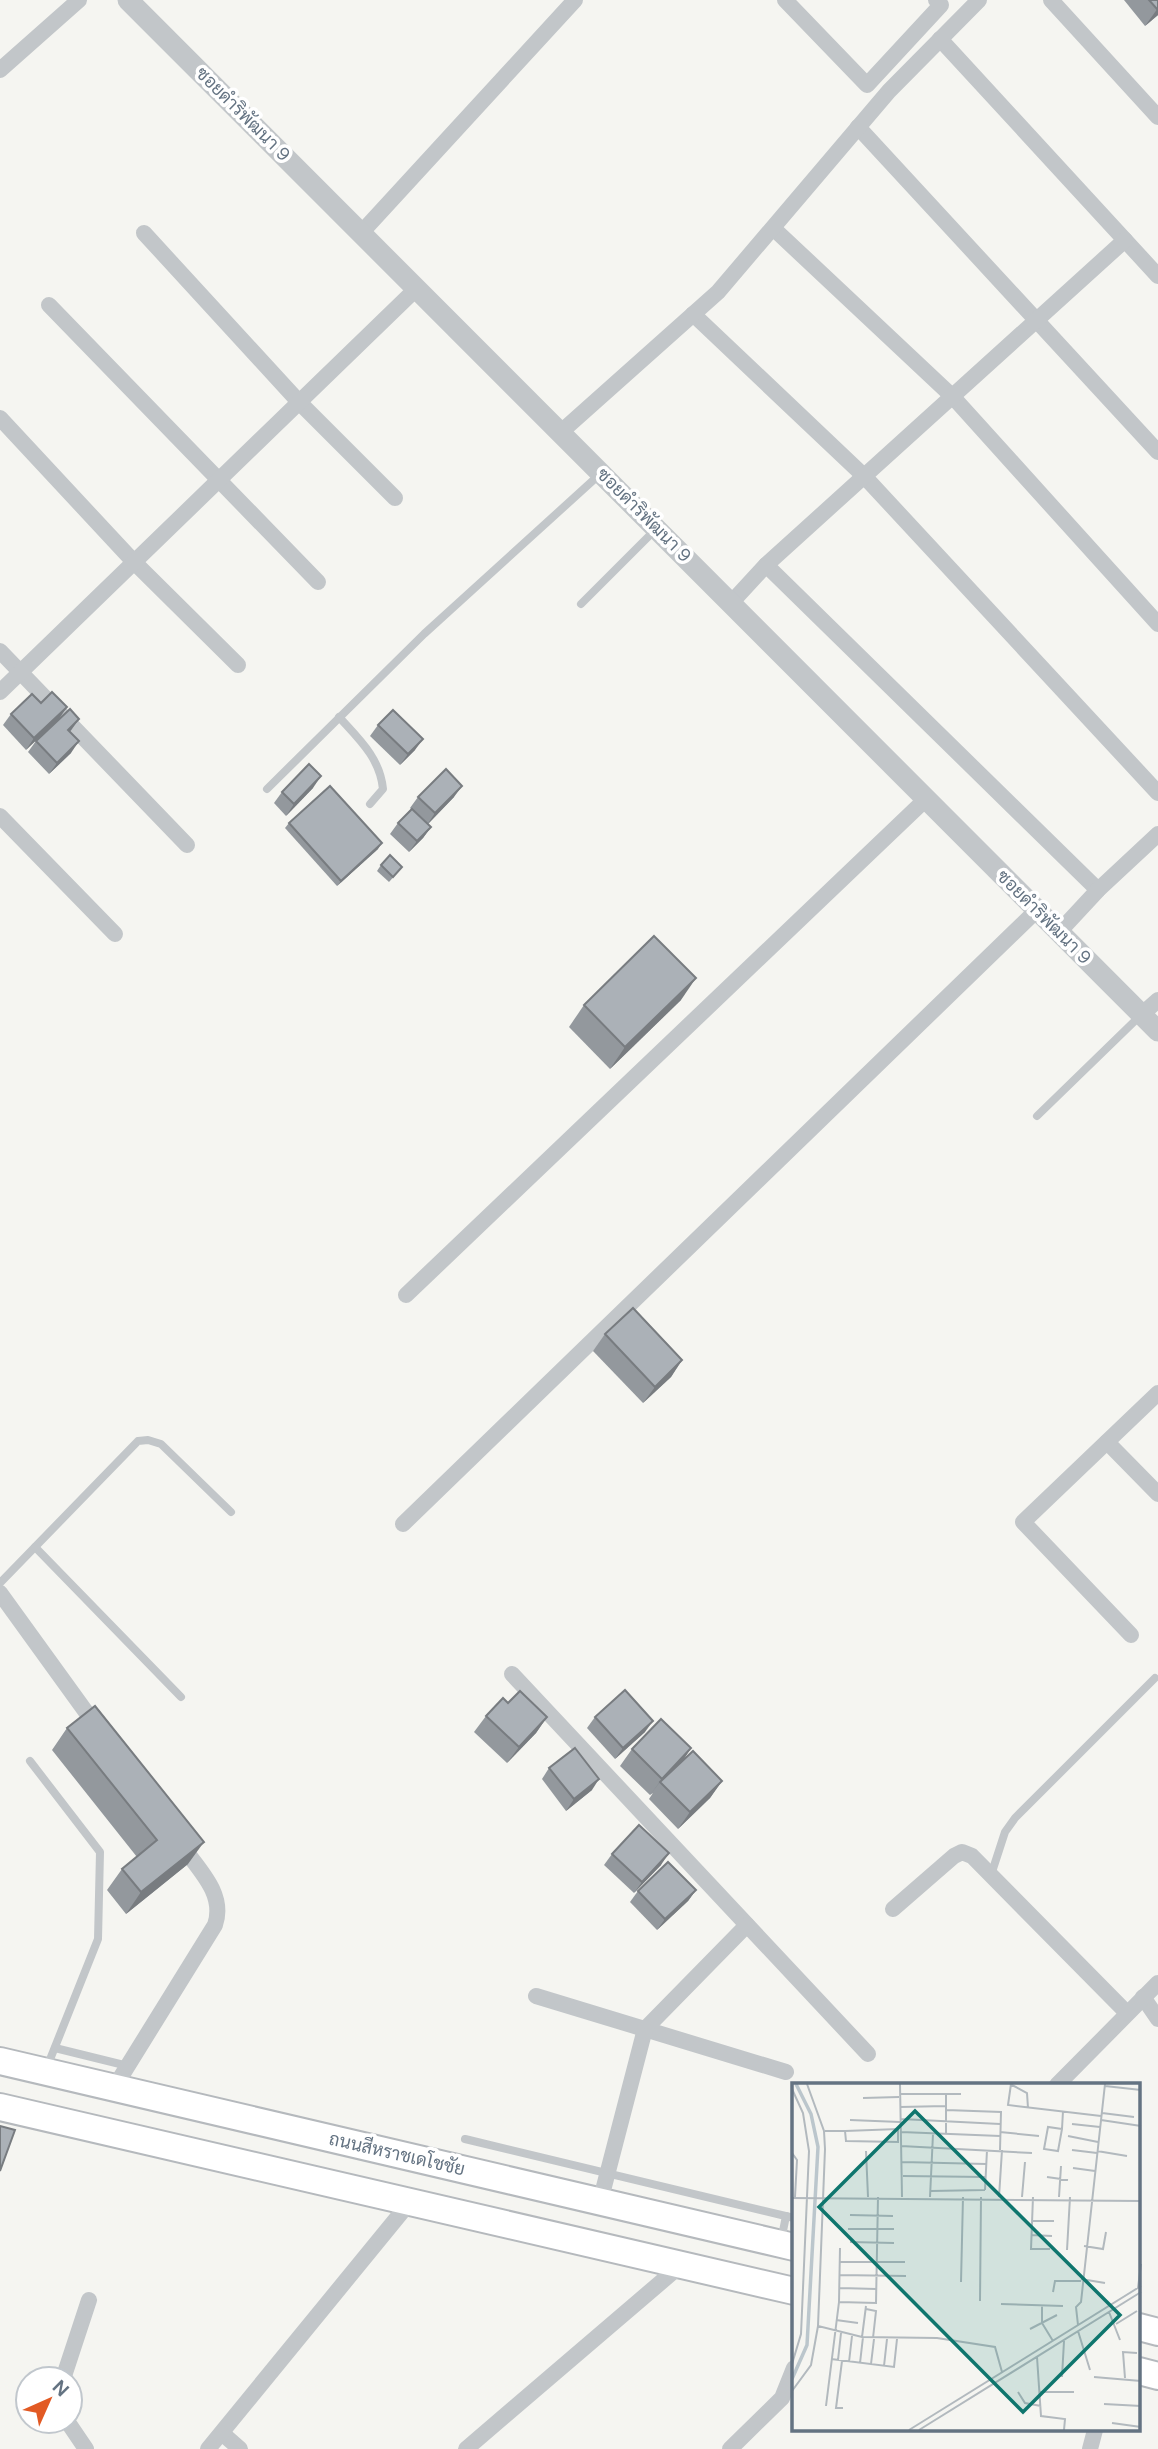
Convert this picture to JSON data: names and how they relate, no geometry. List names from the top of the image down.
{
  "streets": {
    "main road": ["ถนนสีหราชเดโชชัย"],
    "street": ["ซอยดำริพัฒนา 9"]
  },
  "north": "top right"
}
